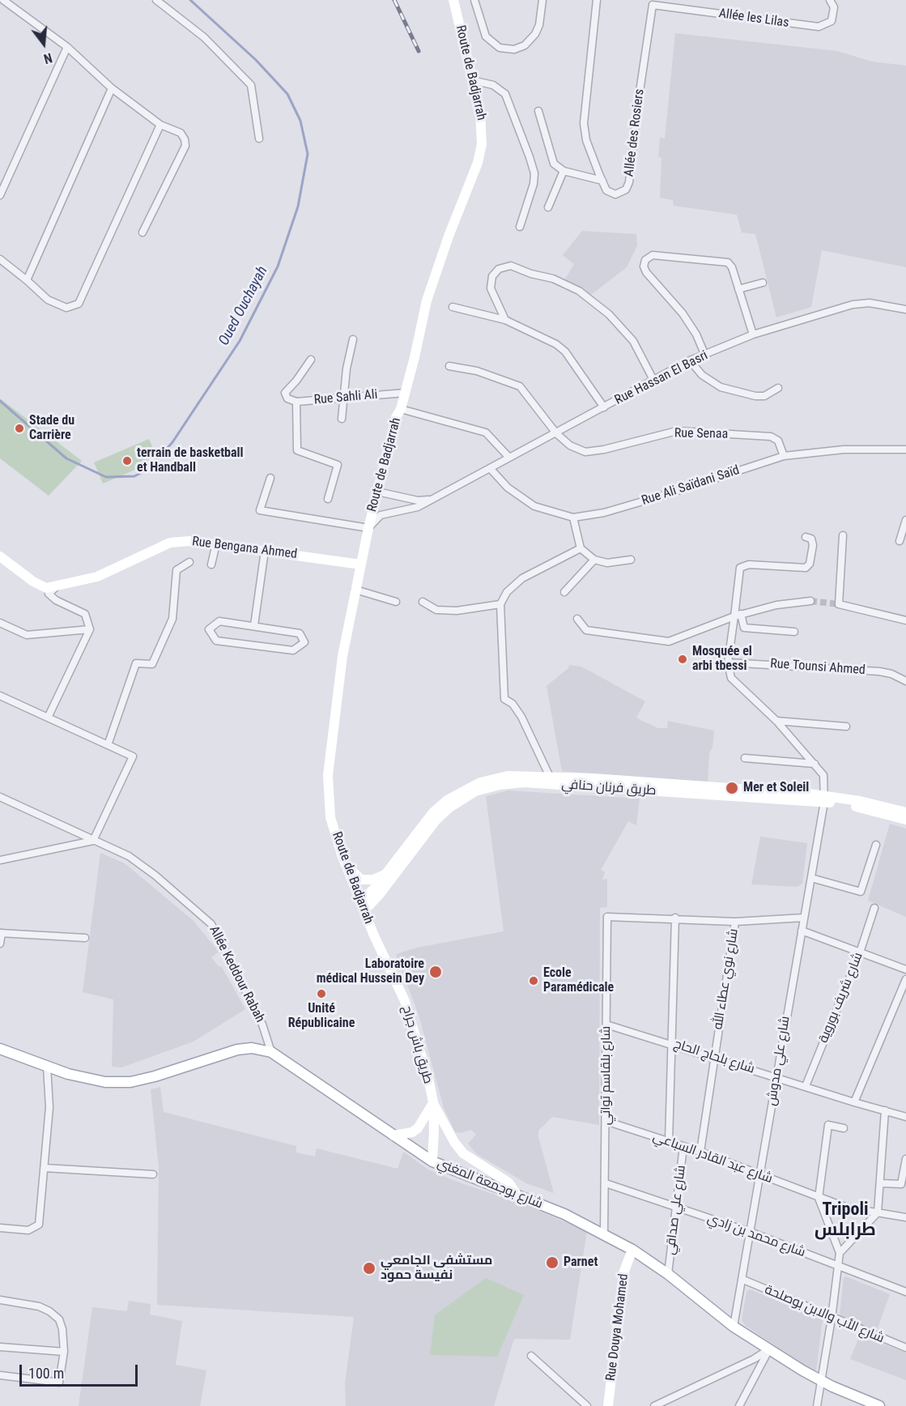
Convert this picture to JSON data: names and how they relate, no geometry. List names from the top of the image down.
{
  "streets": {
    "main road": [
      "Route de Badjarrah",
      "Rue Bengana Ahmed",
      "طريق فرنان حنافي",
      "طريق باش جراح",
      "شارع بوجمعة المغني",
      "Rue Douya Mohamed"
    ],
    "street": [
      "Allée les Lilas",
      "Allée des Rosiers",
      "Rue Hassan El Basri",
      "Rue Sahli Ali",
      "Rue Senaa",
      "Rue Ali Saïdani Saïd",
      "Rue Tounsi Ahmed",
      "Allée Keddour Rabah",
      "شارع نوي عطاء الله",
      "شارع شريف بوروية",
      "شارع بلحاج الحاج",
      "شارع علي مدوش",
      "شارع بلقاسم تواتي",
      "شارع عبد القادر السباعي",
      "شارع علي صداقي",
      "شارع محمد بن زادي",
      "شارع الأب والابن بوصلحة"
    ]
  },
  "crossings": [
    ["Allée les Lilas", "Allée des Rosiers"],
    ["Route de Badjarrah", "Rue Hassan El Basri"],
    ["Route de Badjarrah", "Rue Sahli Ali"],
    ["Route de Badjarrah", "Rue Bengana Ahmed"],
    ["Route de Badjarrah", "طريق فرنان حنافي"],
    ["Route de Badjarrah", "طريق باش جراح"],
    ["Rue Hassan El Basri", "Rue Senaa"],
    ["Rue Hassan El Basri", "Rue Ali Saïdani Saïd"],
    ["Rue Senaa", "Rue Ali Saïdani Saïd"],
    ["Rue Tounsi Ahmed", "شارع علي مدوش"],
    ["طريق فرنان حنافي", "شارع علي مدوش"],
    ["Allée Keddour Rabah", "شارع بوجمعة المغني"],
    ["شارع نوي عطاء الله", "شارع بلحاج الحاج"],
    ["شارع نوي عطاء الله", "شارع عبد القادر السباعي"],
    ["شارع شريف بوروية", "شارع بلحاج الحاج"],
    ["طريق باش جراح", "شارع بوجمعة المغني"],
    ["شارع بلحاج الحاج", "شارع علي مدوش"],
    ["شارع بلحاج الحاج", "شارع بلقاسم تواتي"],
    ["شارع علي مدوش", "شارع عبد القادر السباعي"],
    ["شارع علي مدوش", "شارع بوجمعة المغني"],
    ["شارع علي مدوش", "شارع محمد بن زادي"],
    ["شارع علي مدوش", "شارع الأب والابن بوصلحة"],
    ["شارع بلقاسم تواتي", "شارع عبد القادر السباعي"],
    ["شارع بلقاسم تواتي", "شارع بوجمعة المغني"],
    ["شارع بلقاسم تواتي", "شارع محمد بن زادي"],
    ["شارع عبد القادر السباعي", "شارع علي صداقي"],
    ["شارع بوجمعة المغني", "شارع علي صداقي"],
    ["شارع بوجمعة المغني", "Rue Douya Mohamed"],
    ["شارع علي صداقي", "شارع محمد بن زادي"]
  ],
  "districts": ["Tripoli طرابلس"],
  "water": ["Oued Ouchayah"],
  "places": [
    "Stade du Carrière",
    "terrain de basketball et Handball",
    "Mosquée el arbi tbessi",
    "Mer et Soleil",
    "Laboratoire médical Hussein Dey",
    "Ecole Paramédicale",
    "Unité Républicaine",
    "Parnet",
    "مستشفى الجامعي نفيسة حمود"
  ],
  "scale_bar": "100 m",
  "north": "bottom"
}
